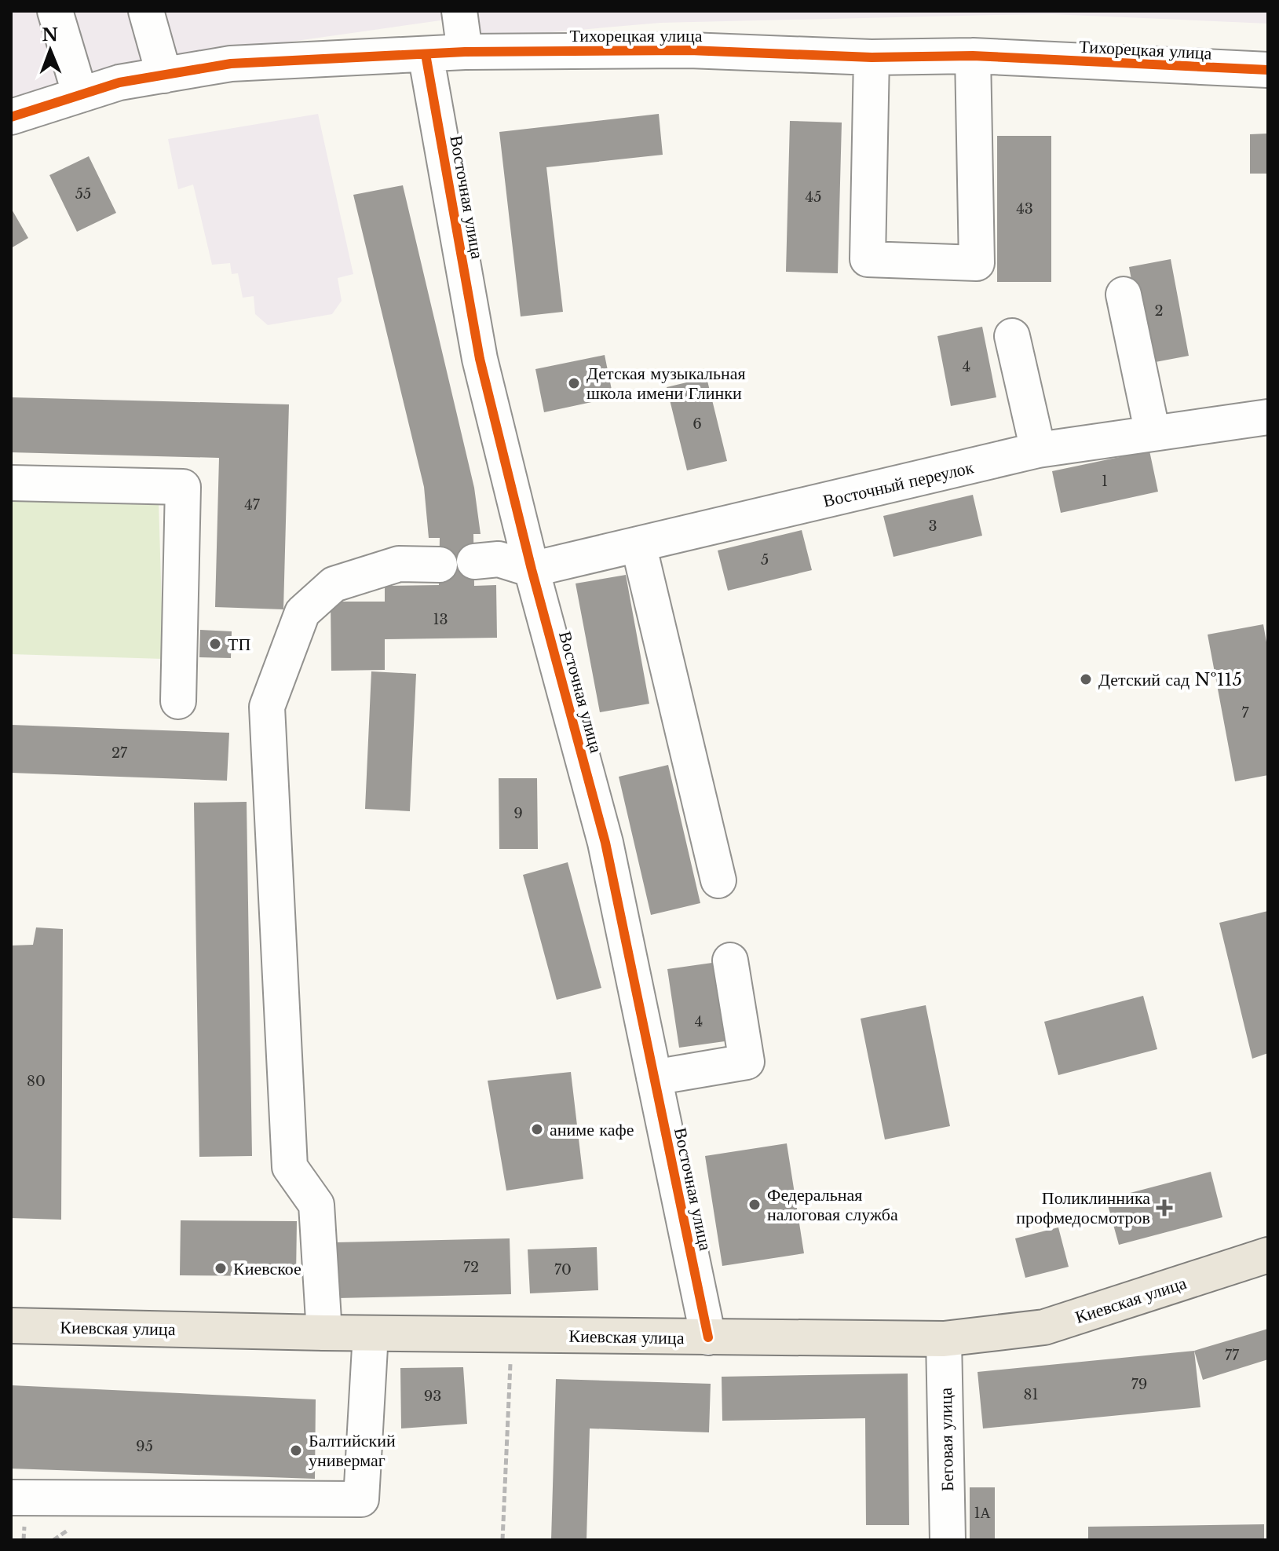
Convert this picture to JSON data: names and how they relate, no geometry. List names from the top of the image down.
{
  "streets": {
    "main road": ["Киевская улица"],
    "street": [
      "Тихорецкая улица",
      "Восточная улица",
      "Восточный переулок",
      "Беговая улица"
    ]
  },
  "crossings": [
    ["Тихорецкая улица", "Восточная улица"],
    ["Восточная улица", "Восточный переулок"],
    ["Восточная улица", "Киевская улица"],
    ["Киевская улица", "Беговая улица"]
  ],
  "places": {
    "other": [
      "Детская музыкальная школа имени Глинки",
      "ТП",
      "Детский сад №115",
      "аниме кафе",
      "Федеральная налоговая служба",
      "Киевское",
      "Балтийский универмаг"
    ],
    "health": ["Поликлинника профмедосмотров"]
  },
  "house_numbers": [
    "55",
    "45",
    "43",
    "2",
    "4",
    "6",
    "1",
    "47",
    "3",
    "5",
    "13",
    "7",
    "27",
    "9",
    "4",
    "80",
    "72",
    "70",
    "77",
    "79",
    "81",
    "93",
    "95",
    "1А"
  ],
  "north": "top"
}
